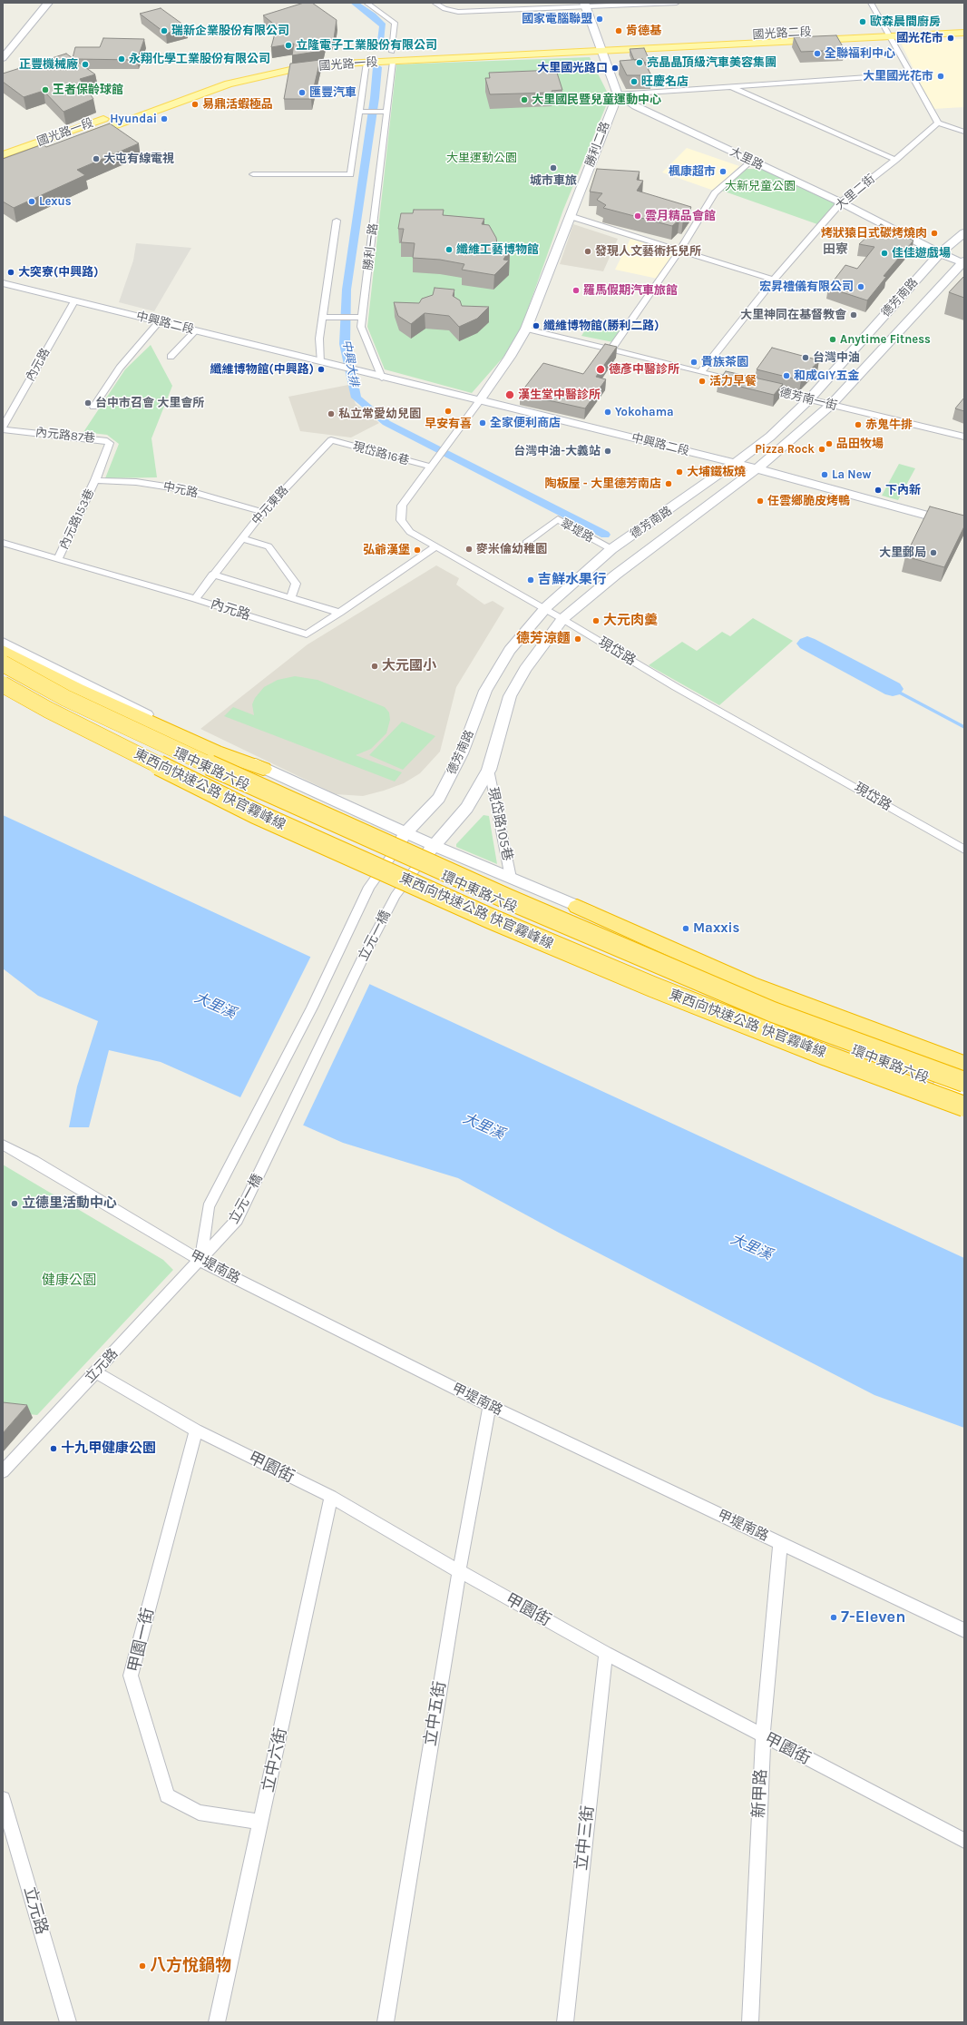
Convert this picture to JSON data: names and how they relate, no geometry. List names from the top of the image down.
{
  "streets": {
    "highway": ["東西向快速公路 快官霧峰線"],
    "main road": ["國光路二段", "國光路一段"],
    "street": [
      "勝利二路",
      "大里路",
      "大里二街",
      "勝利一路",
      "德芳南路",
      "中興路二段",
      "內元路",
      "德芳南一街",
      "內元路87巷",
      "現岱路16巷",
      "中元路",
      "中元東路",
      "內元路153巷",
      "翠堤路",
      "現岱路",
      "環中東路六段",
      "現岱路105巷",
      "立元一橋",
      "甲堤南路",
      "立元路",
      "甲園街",
      "甲園一街",
      "立中五街",
      "立中六街",
      "新甲路",
      "立中三街"
    ]
  },
  "crossings": [
    ["國光路二段", "國光路一段"],
    ["國光路一段", "勝利一路"],
    ["勝利二路", "大里路"],
    ["勝利二路", "中興路二段"],
    ["勝利二路", "現岱路"],
    ["大里路", "大里二街"],
    ["大里路", "德芳南路"],
    ["勝利一路", "中興路二段"],
    ["德芳南路", "中興路二段"],
    ["德芳南路", "德芳南一街"],
    ["德芳南路", "翠堤路"],
    ["德芳南路", "現岱路"],
    ["德芳南路", "環中東路六段"],
    ["德芳南路", "現岱路105巷"],
    ["德芳南路", "立元一橋"],
    ["中興路二段", "內元路"],
    ["中興路二段", "現岱路"],
    ["內元路", "內元路87巷"],
    ["內元路", "中元東路"],
    ["內元路", "內元路153巷"],
    ["內元路", "現岱路"],
    ["內元路87巷", "中元路"],
    ["內元路87巷", "內元路153巷"],
    ["現岱路16巷", "中元東路"],
    ["現岱路16巷", "現岱路"],
    ["中元路", "中元東路"],
    ["中元路", "內元路153巷"],
    ["環中東路六段", "現岱路105巷"],
    ["環中東路六段", "立元一橋"],
    ["立元一橋", "甲堤南路"],
    ["立元一橋", "立元路"],
    ["甲堤南路", "立元路"],
    ["甲堤南路", "立中五街"],
    ["甲堤南路", "新甲路"],
    ["立元路", "甲園街"],
    ["甲園街", "甲園一街"],
    ["甲園街", "立中五街"],
    ["甲園街", "立中六街"],
    ["甲園街", "新甲路"],
    ["甲園街", "立中三街"],
    ["甲園一街", "立中六街"]
  ],
  "districts": ["田寮"],
  "water": ["中興大排", "大里溪"],
  "parks": ["大里運動公園", "大新兒童公園", "健康公園"],
  "places": [
    "國家電腦聯盟",
    "歐森晨間廚房",
    "瑞新企業股份有限公司",
    "肯德基",
    "國光花市",
    "立隆電子工業股份有限公司",
    "全聯福利中心",
    "永翔化學工業股份有限公司",
    "亮晶晶頂級汽車美容集團",
    "正豐機械廠",
    "大里國光路口",
    "大里國光花市",
    "旺慶名店",
    "王者保齡球館",
    "匯豐汽車",
    "大里國民暨兒童運動中心",
    "易鼎活蝦極品",
    "Hyundai",
    "大屯有線電視",
    "城市車旅",
    "楓康超市",
    "Lexus",
    "雲月精品會館",
    "烤狀猿日式碳烤燒肉",
    "纖維工藝博物館",
    "發現人文藝術托兒所",
    "佳佳遊戲場",
    "大突寮(中興路)",
    "宏昇禮儀有限公司",
    "羅馬假期汽車旅館",
    "大里神同在基督教會",
    "纖維博物館(勝利二路)",
    "Anytime Fitness",
    "台灣中油",
    "貴族茶園",
    "纖維博物館(中興路)",
    "德彥中醫診所",
    "和成GIY五金",
    "活力早餐",
    "漢生堂中醫診所",
    "台中市召會 大里會所",
    "早安有喜",
    "Yokohama",
    "私立常愛幼兒園",
    "全家便利商店",
    "赤鬼牛排",
    "品田牧場",
    "Pizza Rock",
    "台灣中油-大義站",
    "大埔鐵板燒",
    "La New",
    "陶板屋 - 大里德芳南店",
    "下內新",
    "任雲鄉脆皮烤鴨",
    "麥米倫幼稚園",
    "弘爺漢堡",
    "大里郵局",
    "吉鮮水果行",
    "大元肉羹",
    "德芳涼麵",
    "大元國小",
    "Maxxis",
    "立德里活動中心",
    "十九甲健康公園",
    "7-Eleven",
    "八方悅鍋物"
  ]
}
